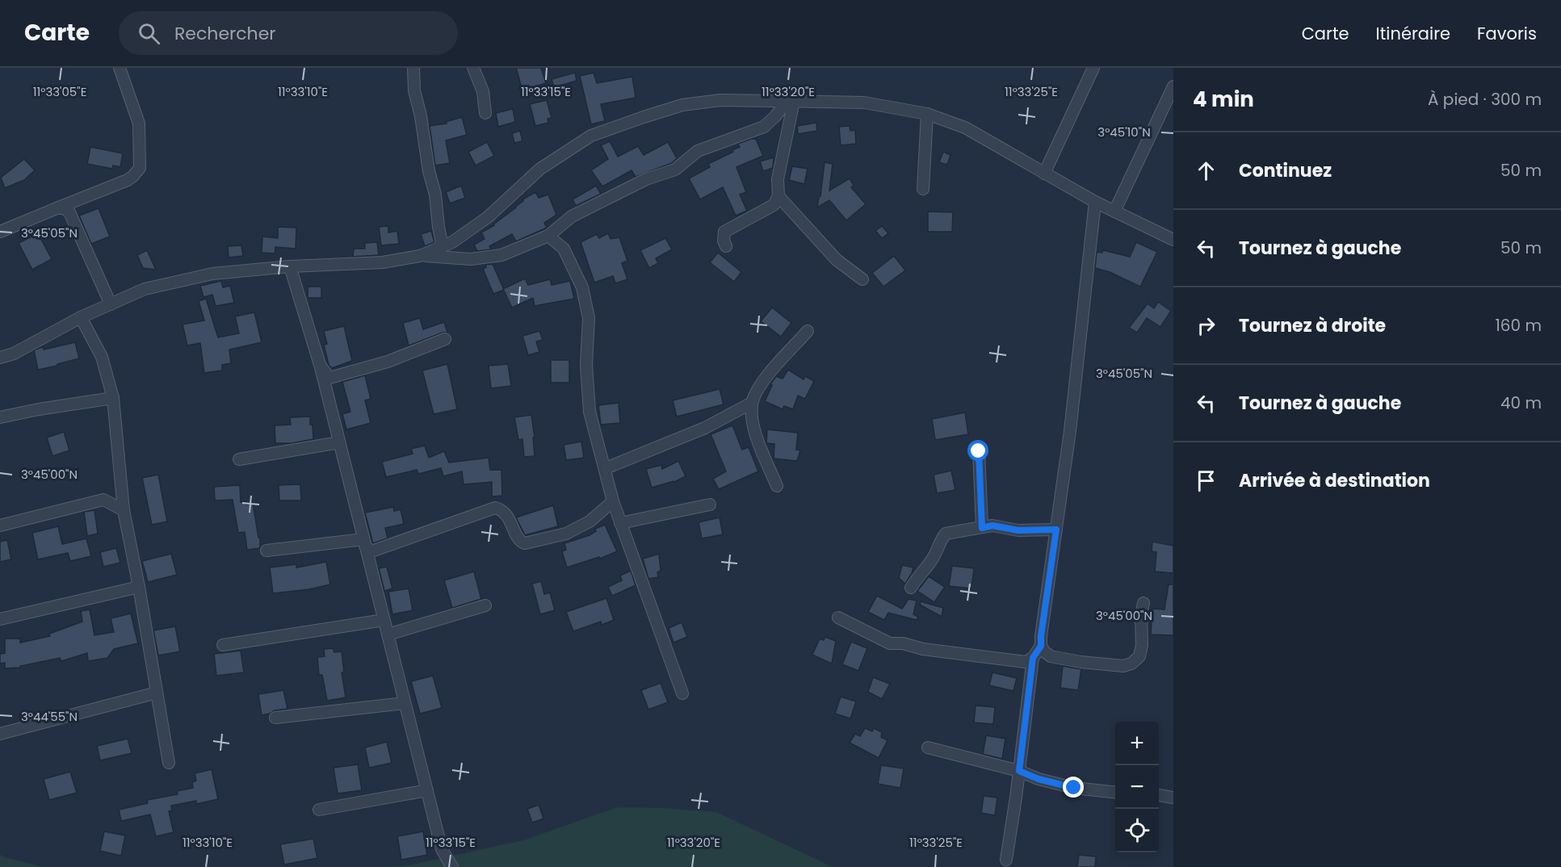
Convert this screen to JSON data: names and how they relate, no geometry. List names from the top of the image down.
{
  "page": {
    "header": "Carte",
    "search": "Rechercher",
    "nav": ["Carte", "Itinéraire", "Favoris"],
    "heading": ["4 min", "À pied · 300 m"],
    "list": [
      ["Continuez", "50 m"],
      ["Tournez à gauche", "50 m"],
      ["Tournez à droite", "160 m"],
      ["Tournez à gauche", "40 m"],
      "Arrivée à destination"
    ],
    "map_buttons": ["+", "−"]
  },
  "coordinates": [
    "11°33'05\"E",
    "11°33'10\"E",
    "11°33'15\"E",
    "11°33'20\"E",
    "11°33'25\"E",
    "3°45'10\"N",
    "3°45'05\"N",
    "3°45'00\"N",
    "3°44'55\"N"
  ]
}
